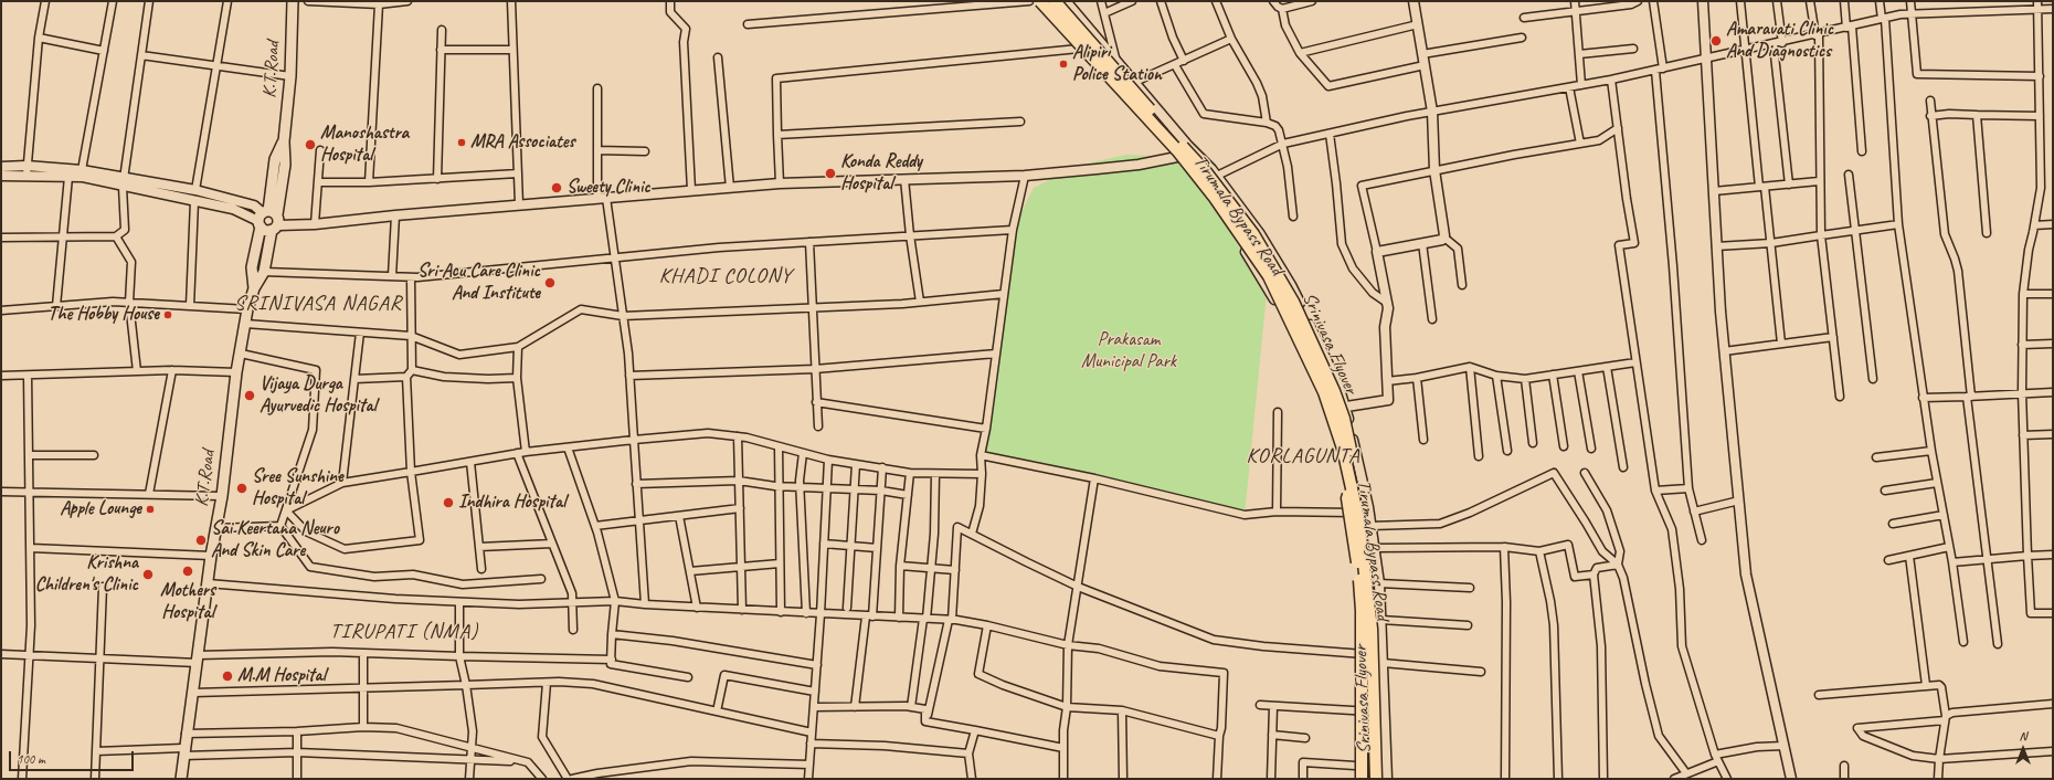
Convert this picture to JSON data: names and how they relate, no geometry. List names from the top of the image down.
{
  "streets": {
    "main road": ["K.T.Road", "Srinivasa Flyover"],
    "street": ["Tirumala Bypass Road"]
  },
  "crossings": [
    ["Tirumala Bypass Road", "Srinivasa Flyover"]
  ],
  "districts": [
    "KHADI COLONY",
    "SRINIVASA NAGAR",
    "KORLAGUNTA",
    "TIRUPATI (NMA)"
  ],
  "parks": ["Prakasam Municipal Park"],
  "places": [
    "Amaravati Clinic And Diagnostics",
    "Alipiri Police Station",
    "MRA Associates",
    "Manoshastra Hospital",
    "Konda Reddy Hospital",
    "Sweety Clinic",
    "Sri Acu Care Clinic And Institute",
    "The Hobby House",
    "Vijaya Durga Ayurvedic Hospital",
    "Sree Sunshine Hospital",
    "Indhira Hospital",
    "Apple Lounge",
    "Sai Keertana Neuro And Skin Care",
    "Mothers Hospital",
    "Krishna Children's Clinic",
    "M.M Hospital"
  ],
  "scale_bar": "100 m",
  "north": "top"
}
